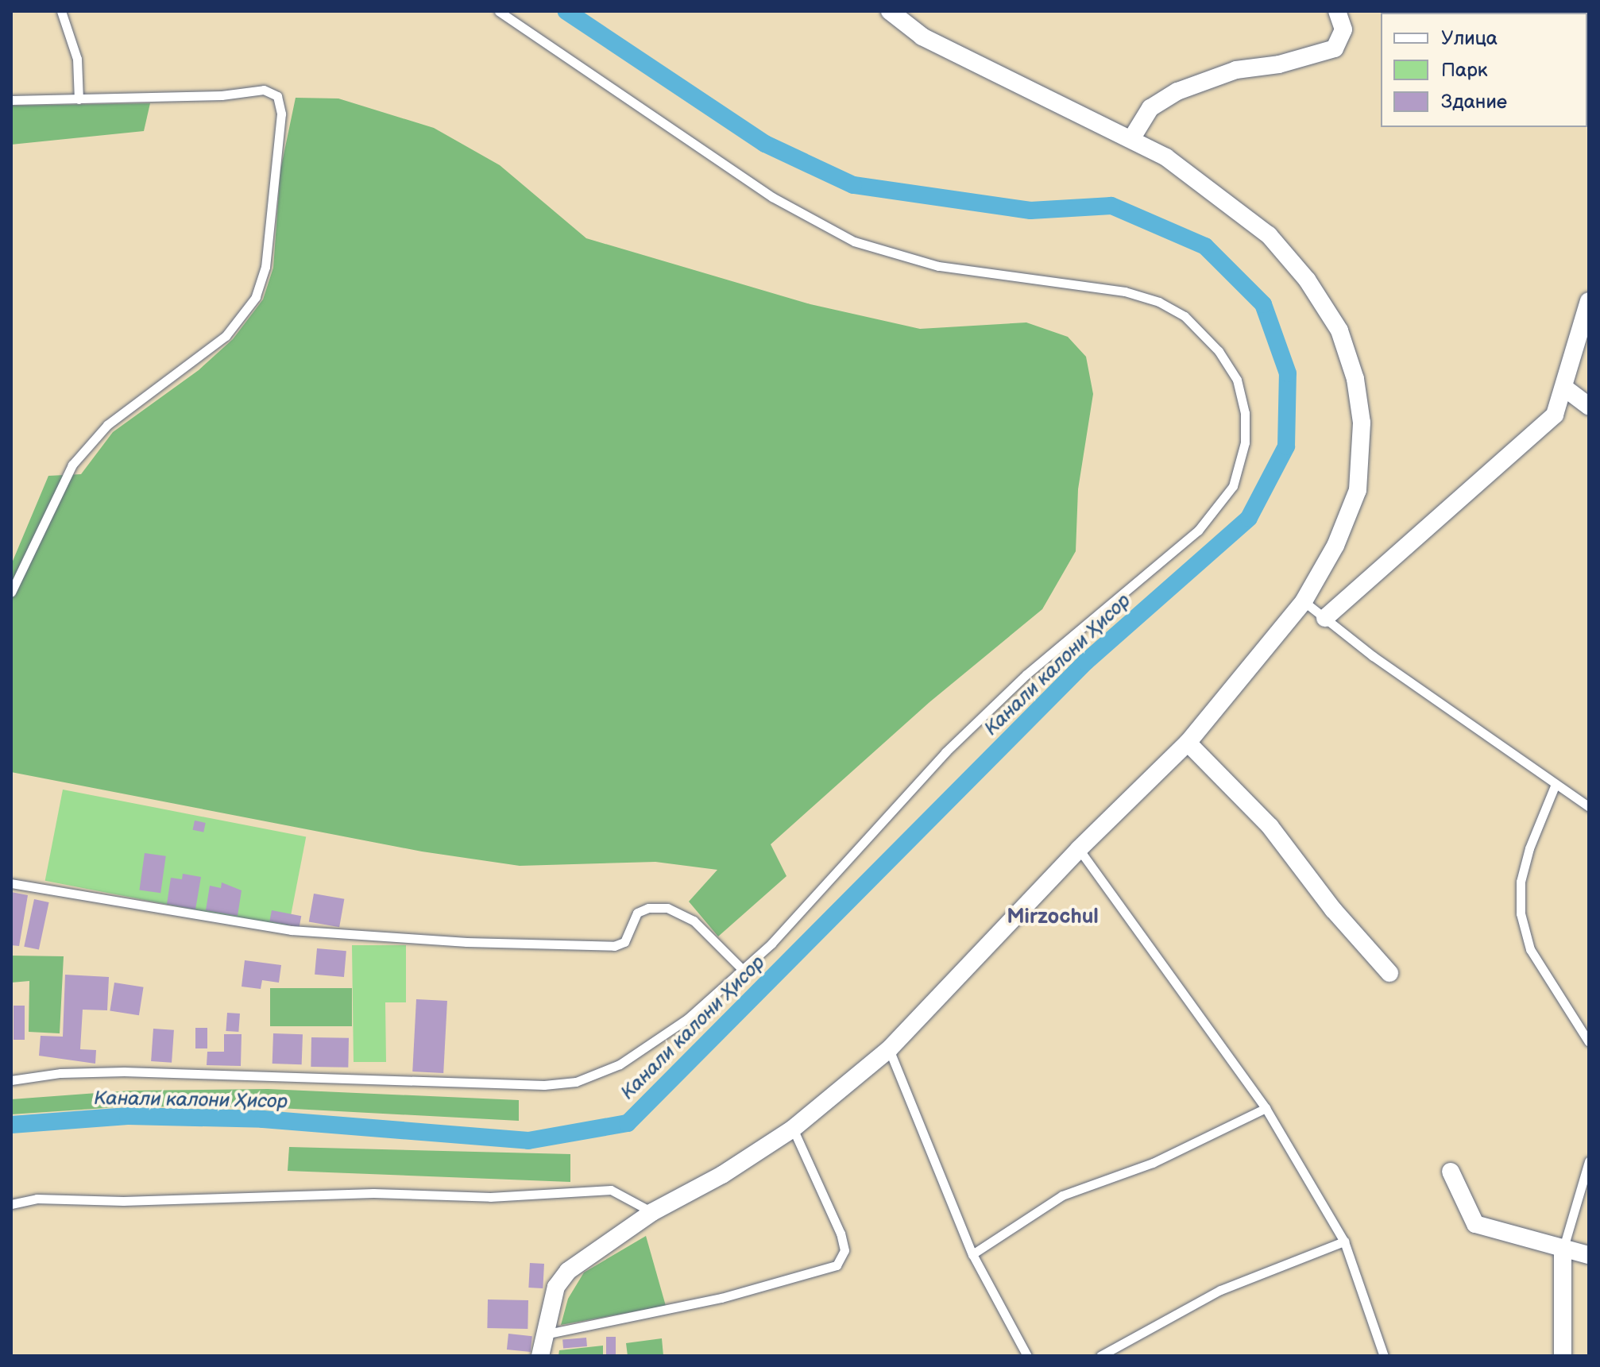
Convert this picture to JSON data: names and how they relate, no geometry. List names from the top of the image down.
{
  "districts": ["Mirzochul"],
  "water": ["Канали калони Ҳисор"],
  "legend": ["Улица", "Парк", "Здание"]
}
